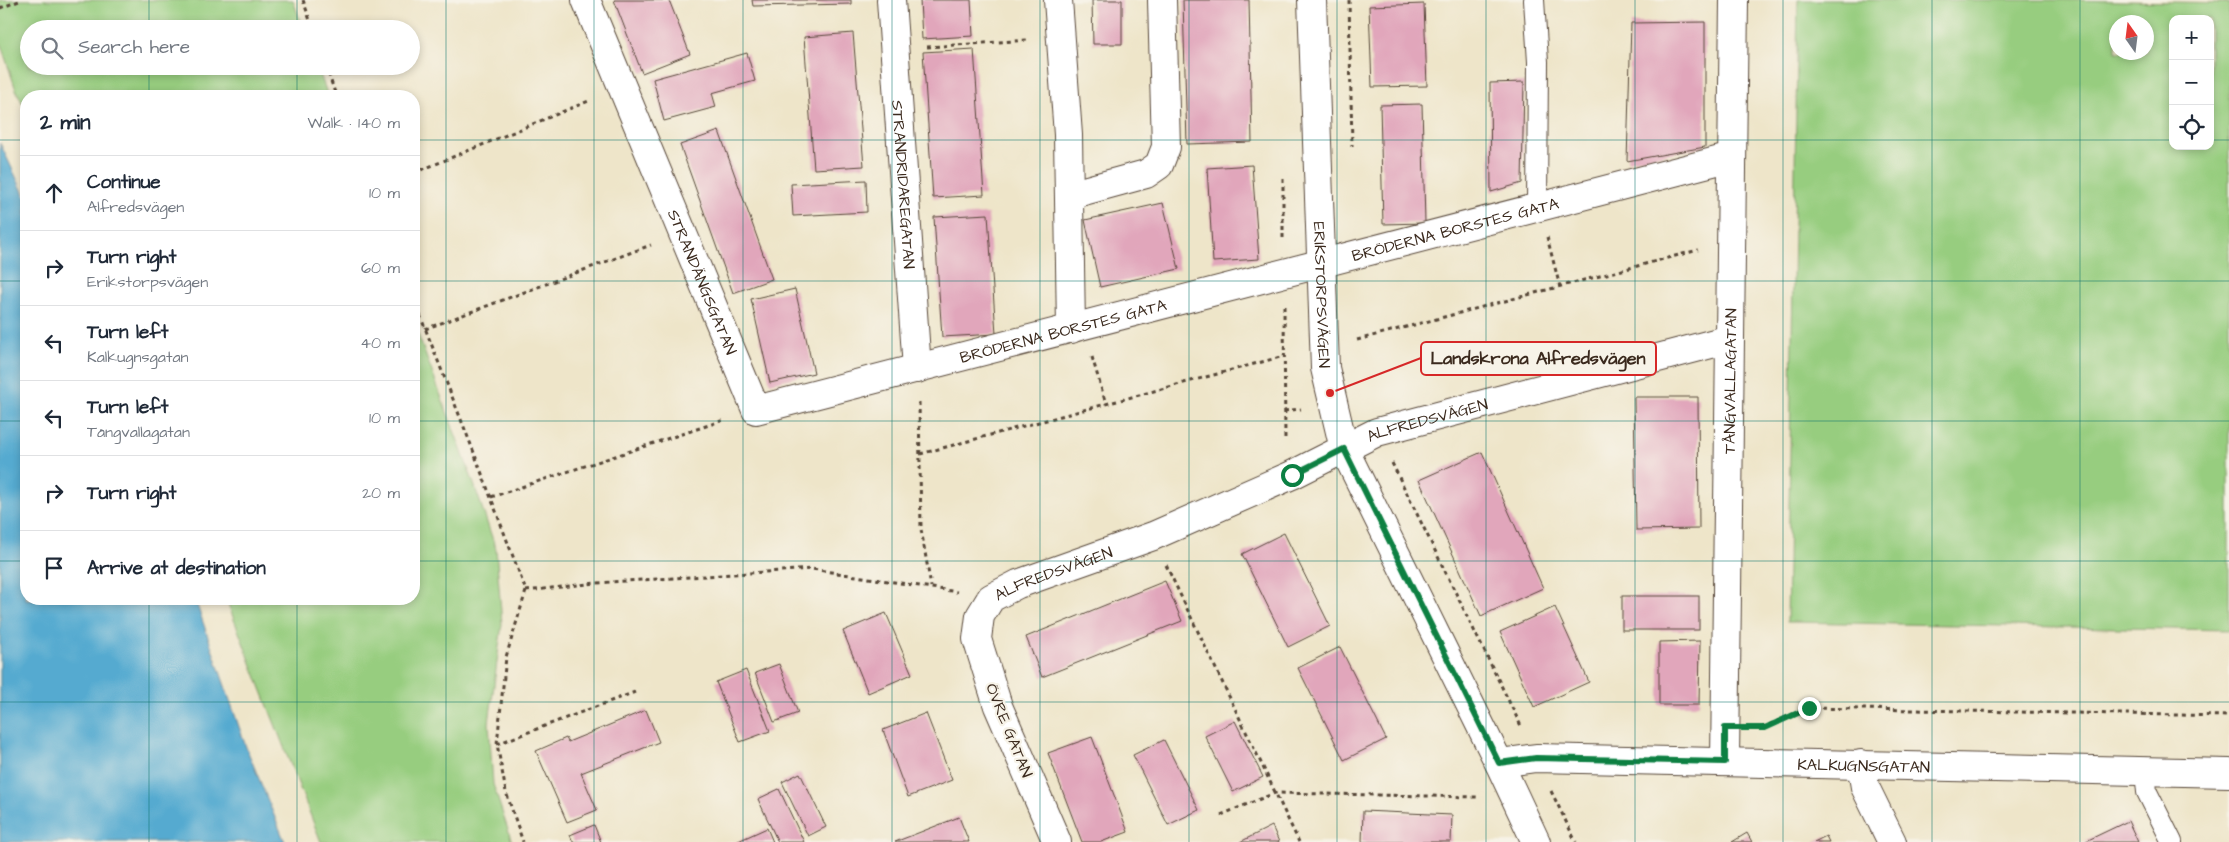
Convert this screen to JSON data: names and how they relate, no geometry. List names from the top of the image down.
{
  "streets": {
    "street": [
      "STRANDRIDAREGATAN",
      "BRÖDERNA BORSTES GATA",
      "STRANDÄNGSGATAN",
      "ERIKSTORPSVÄGEN",
      "TÅNGVALLAGATAN",
      "ALFREDSVÄGEN",
      "ÖVRE GATAN",
      "KALKUGNSGATAN"
    ]
  },
  "crossings": [
    ["STRANDRIDAREGATAN", "BRÖDERNA BORSTES GATA"],
    ["BRÖDERNA BORSTES GATA", "ERIKSTORPSVÄGEN"],
    ["BRÖDERNA BORSTES GATA", "TÅNGVALLAGATAN"],
    ["ERIKSTORPSVÄGEN", "ALFREDSVÄGEN"],
    ["ERIKSTORPSVÄGEN", "KALKUGNSGATAN"],
    ["TÅNGVALLAGATAN", "ALFREDSVÄGEN"],
    ["TÅNGVALLAGATAN", "KALKUGNSGATAN"],
    ["ALFREDSVÄGEN", "ÖVRE GATAN"]
  ],
  "places": ["Landskrona Alfredsvägen"],
  "north": "top",
  "page": {
    "map_buttons": ["+", "−"],
    "search": "Search here",
    "heading": ["2 min", "Walk · 140 m"],
    "list": [
      ["Continue", "Alfredsvägen", "10 m"],
      ["Turn right", "Erikstorpsvägen", "60 m"],
      ["Turn left", "Kalkugnsgatan", "40 m"],
      ["Turn left", "Tångvallagatan", "10 m"],
      ["Turn right", "20 m"],
      "Arrive at destination"
    ]
  }
}
